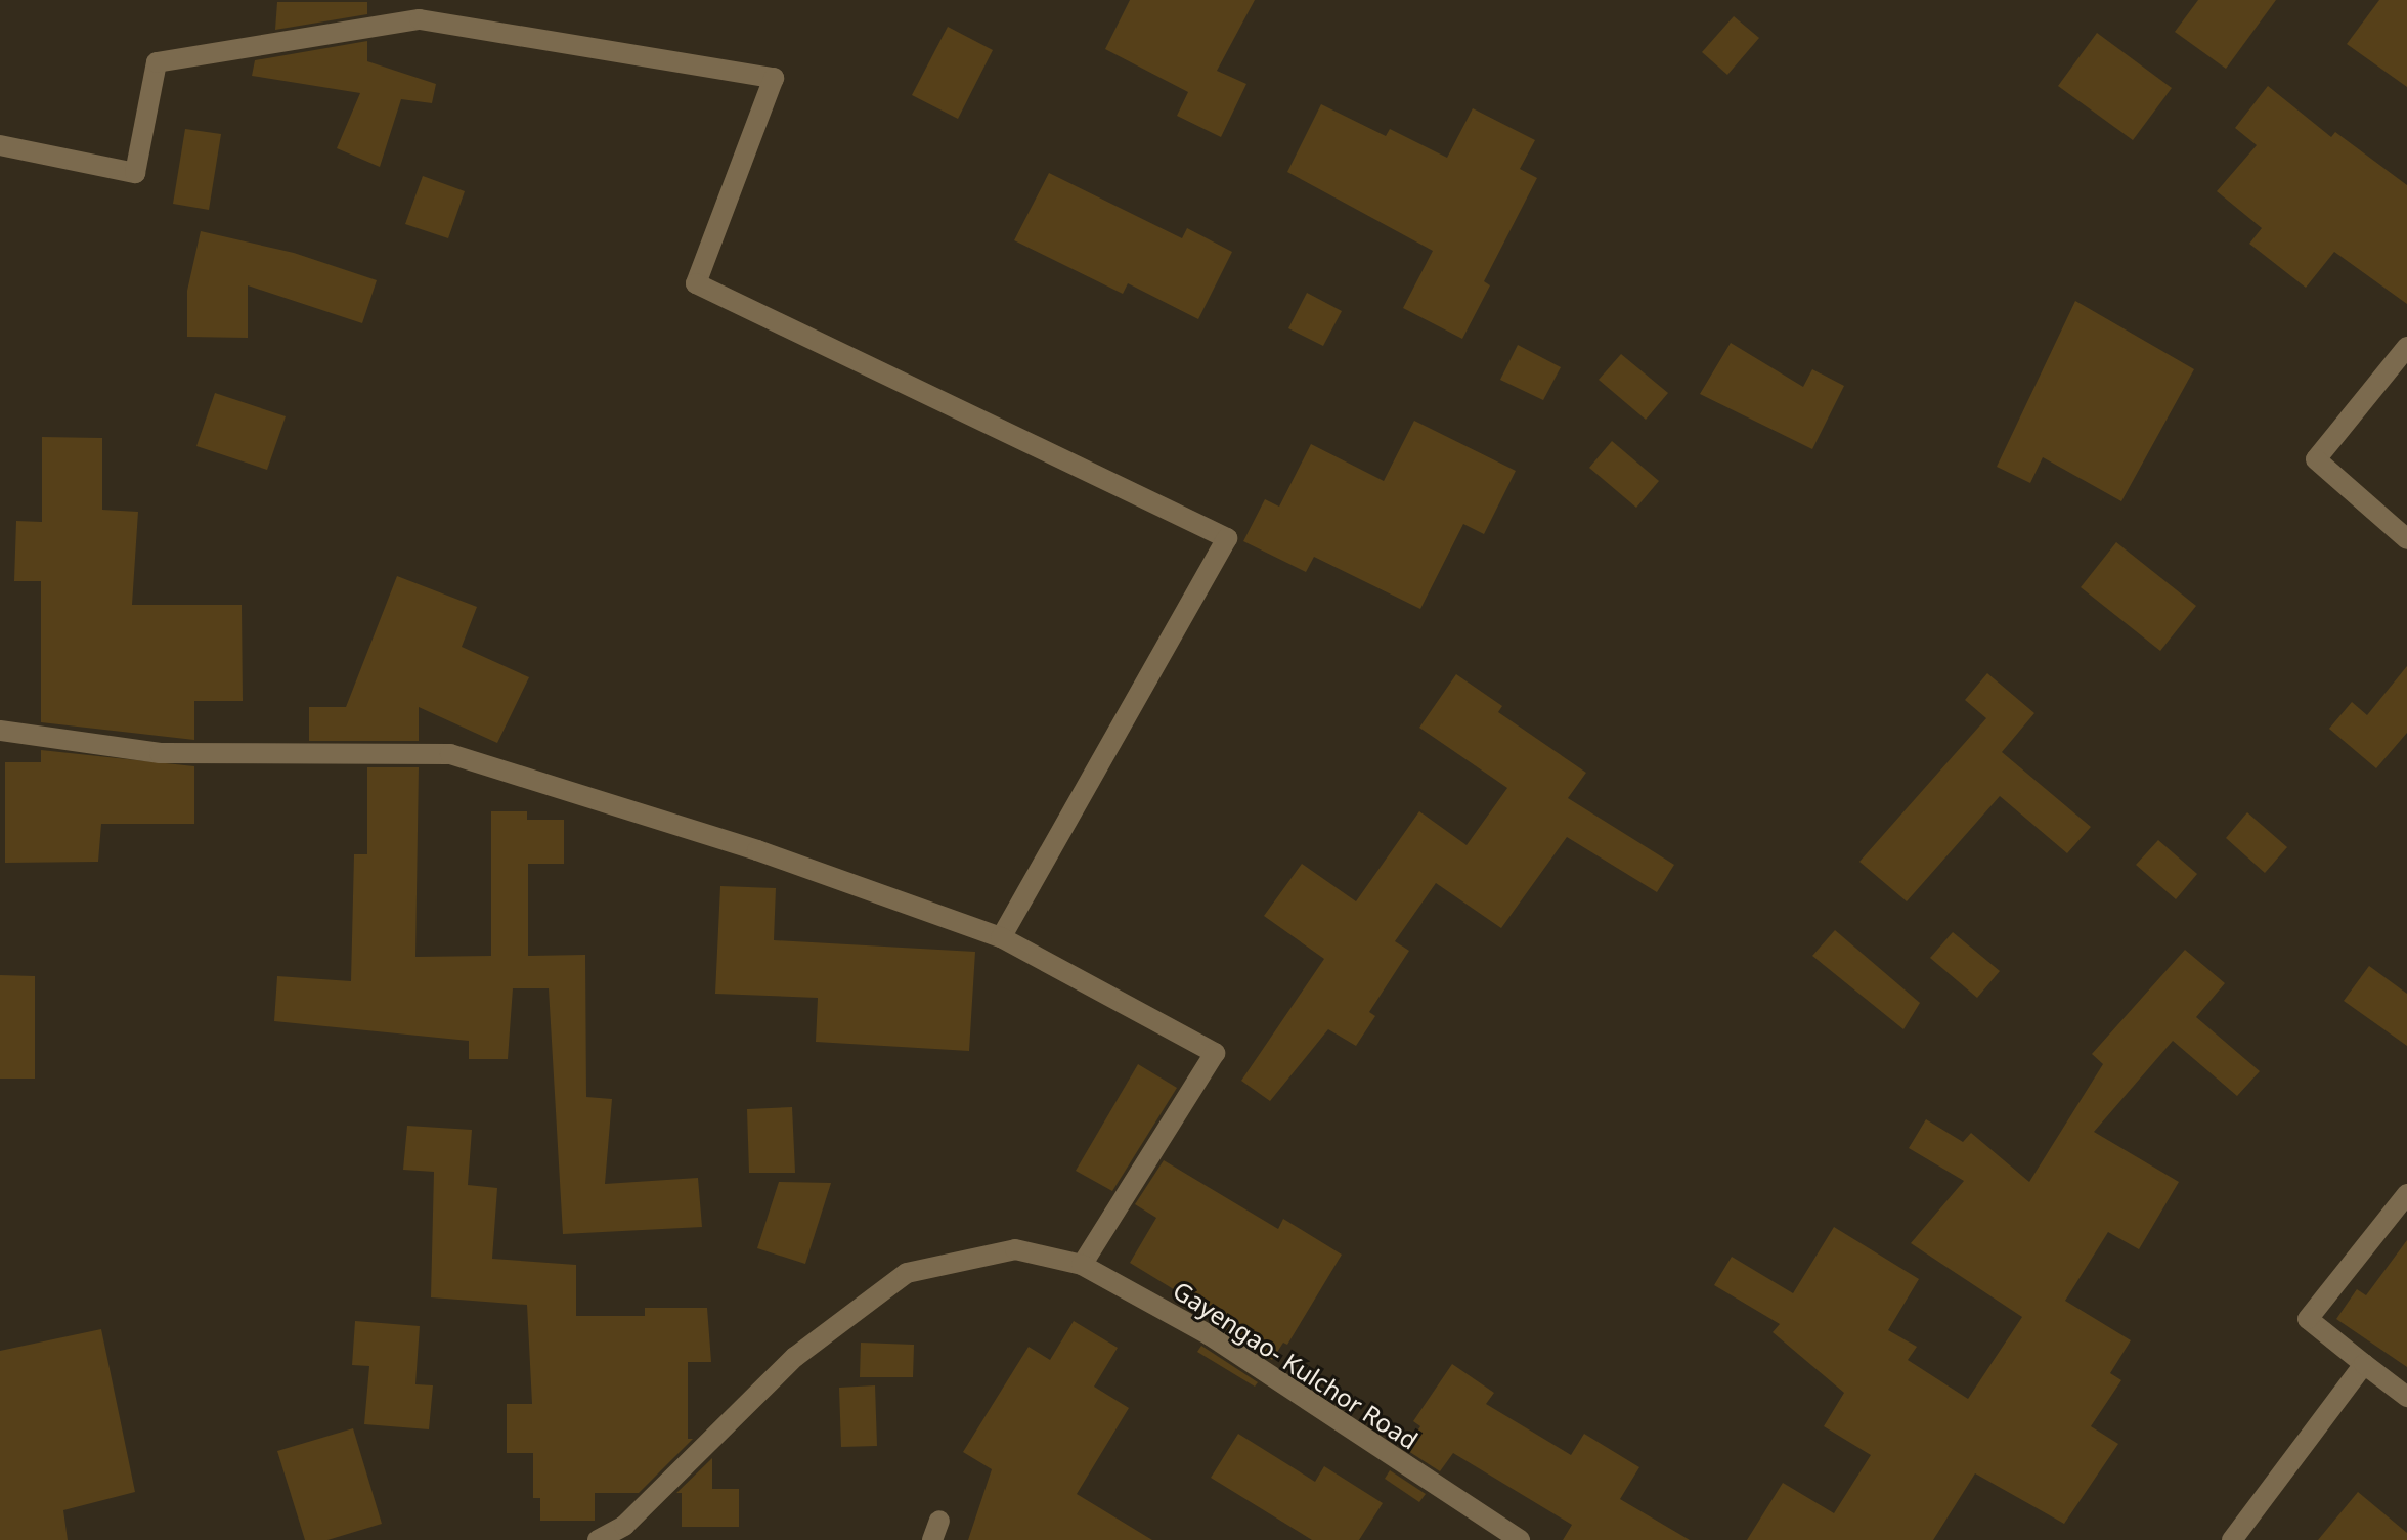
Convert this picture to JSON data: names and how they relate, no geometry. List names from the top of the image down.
{
  "streets": {
    "street": ["Gayengao- Kulchor Road"]
  }
}
